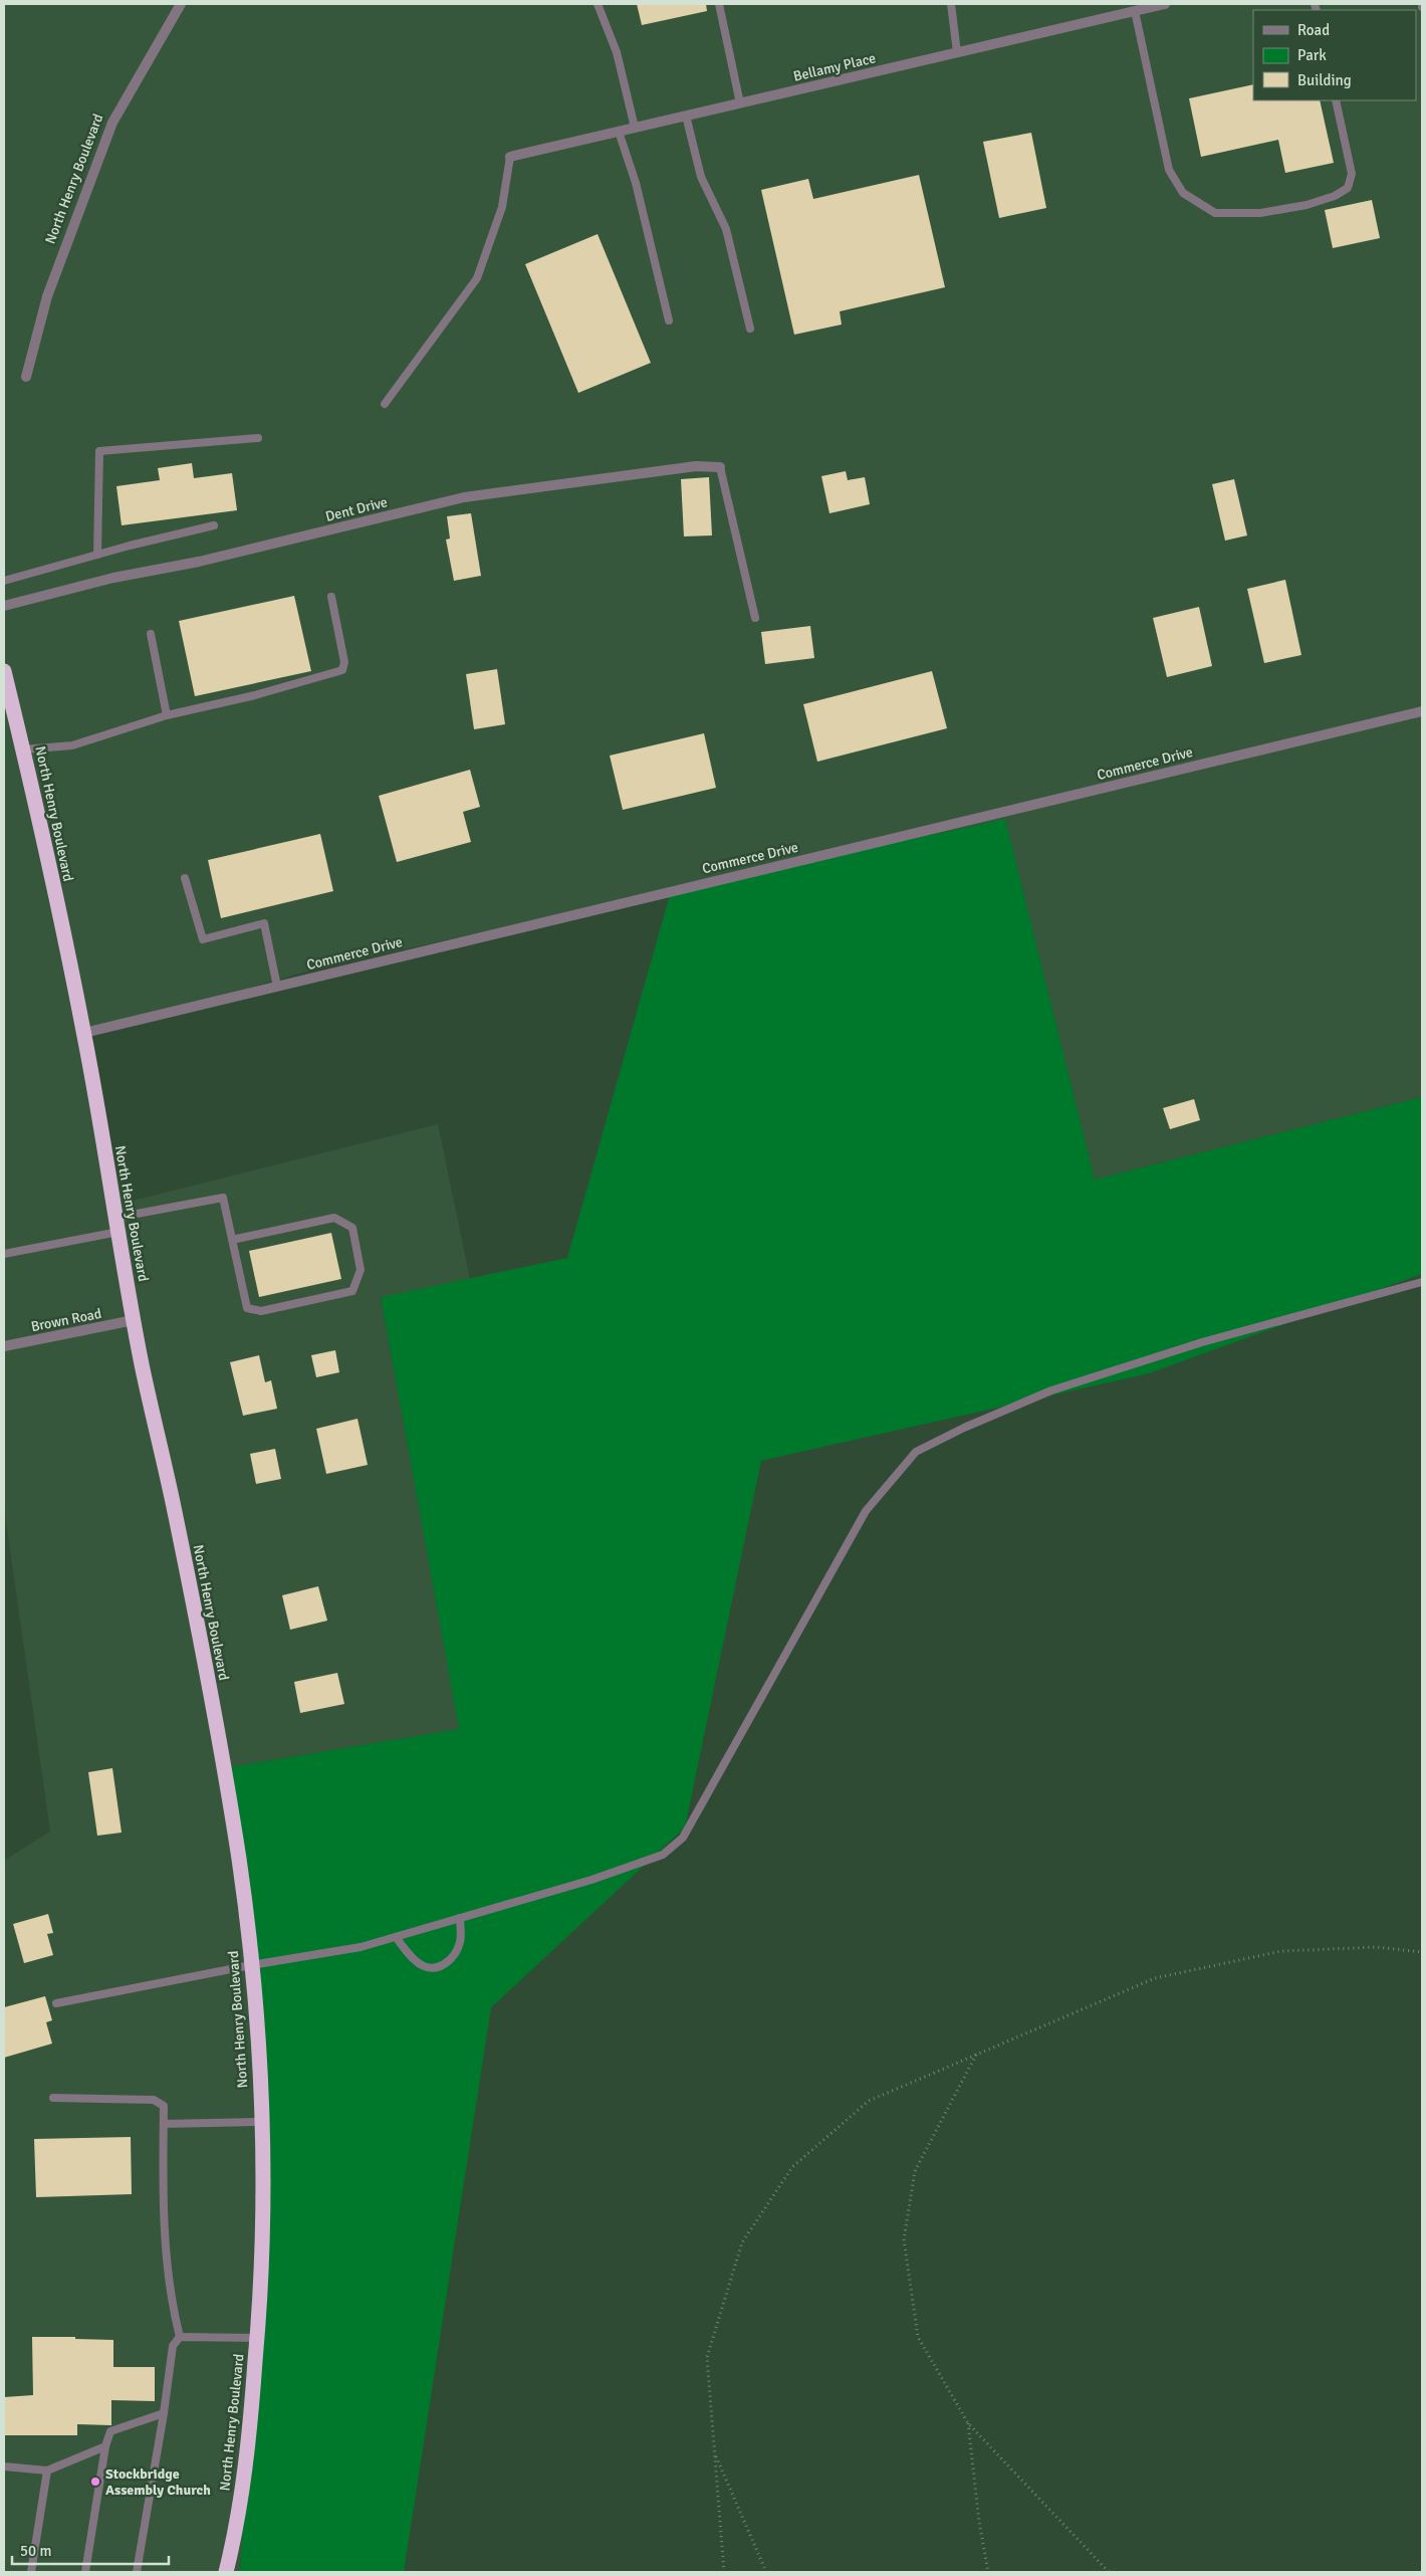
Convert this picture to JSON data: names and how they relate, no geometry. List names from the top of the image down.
{
  "streets": {
    "highway": ["North Henry Boulevard"],
    "street": [
      "Bellamy Place",
      "Dent Drive",
      "Commerce Drive",
      "Brown Road"
    ]
  },
  "crossings": [
    ["North Henry Boulevard", "Commerce Drive"],
    ["North Henry Boulevard", "Brown Road"]
  ],
  "places": ["Stockbridge Assembly Church"],
  "legend": ["Road", "Park", "Building"],
  "scale_bar": "50 m"
}
